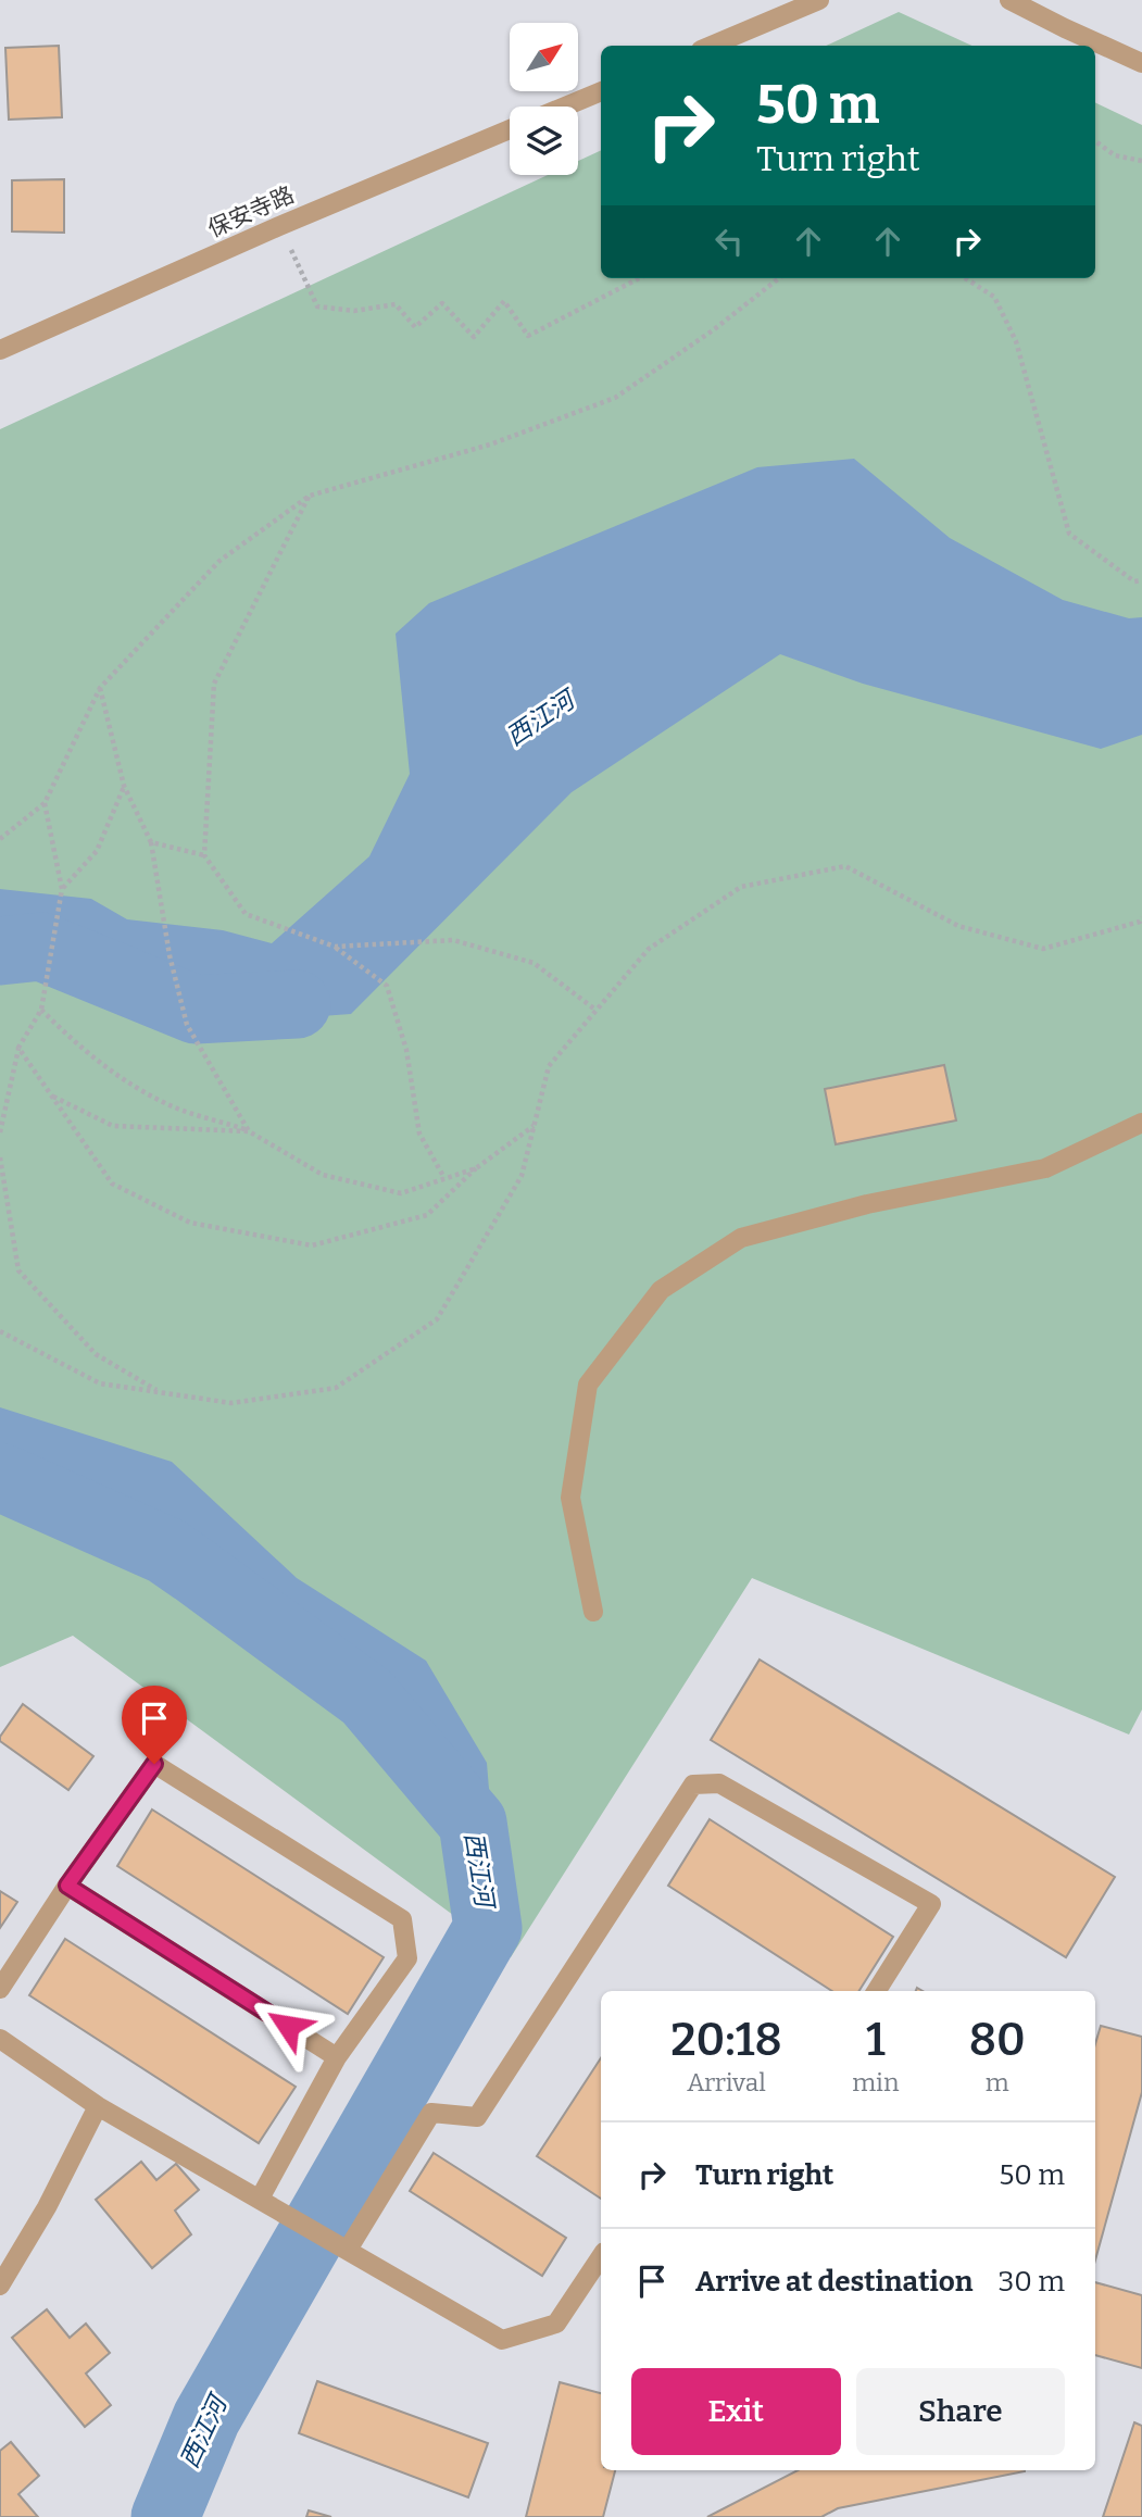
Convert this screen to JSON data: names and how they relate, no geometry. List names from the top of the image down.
{
  "streets": {
    "street": ["保安寺路"]
  },
  "water": ["西江河"],
  "north": "top right",
  "page": {
    "turn": ["50 m", "Turn right"],
    "eta": [
      "20:18",
      "Arrival",
      "1",
      "min",
      "80",
      "m"
    ],
    "list": [
      {
        "name": "Turn right",
        "value": "50 m"
      },
      {
        "name": "Arrive at destination",
        "value": "30 m"
      }
    ],
    "buttons": ["Exit", "Share"]
  }
}
